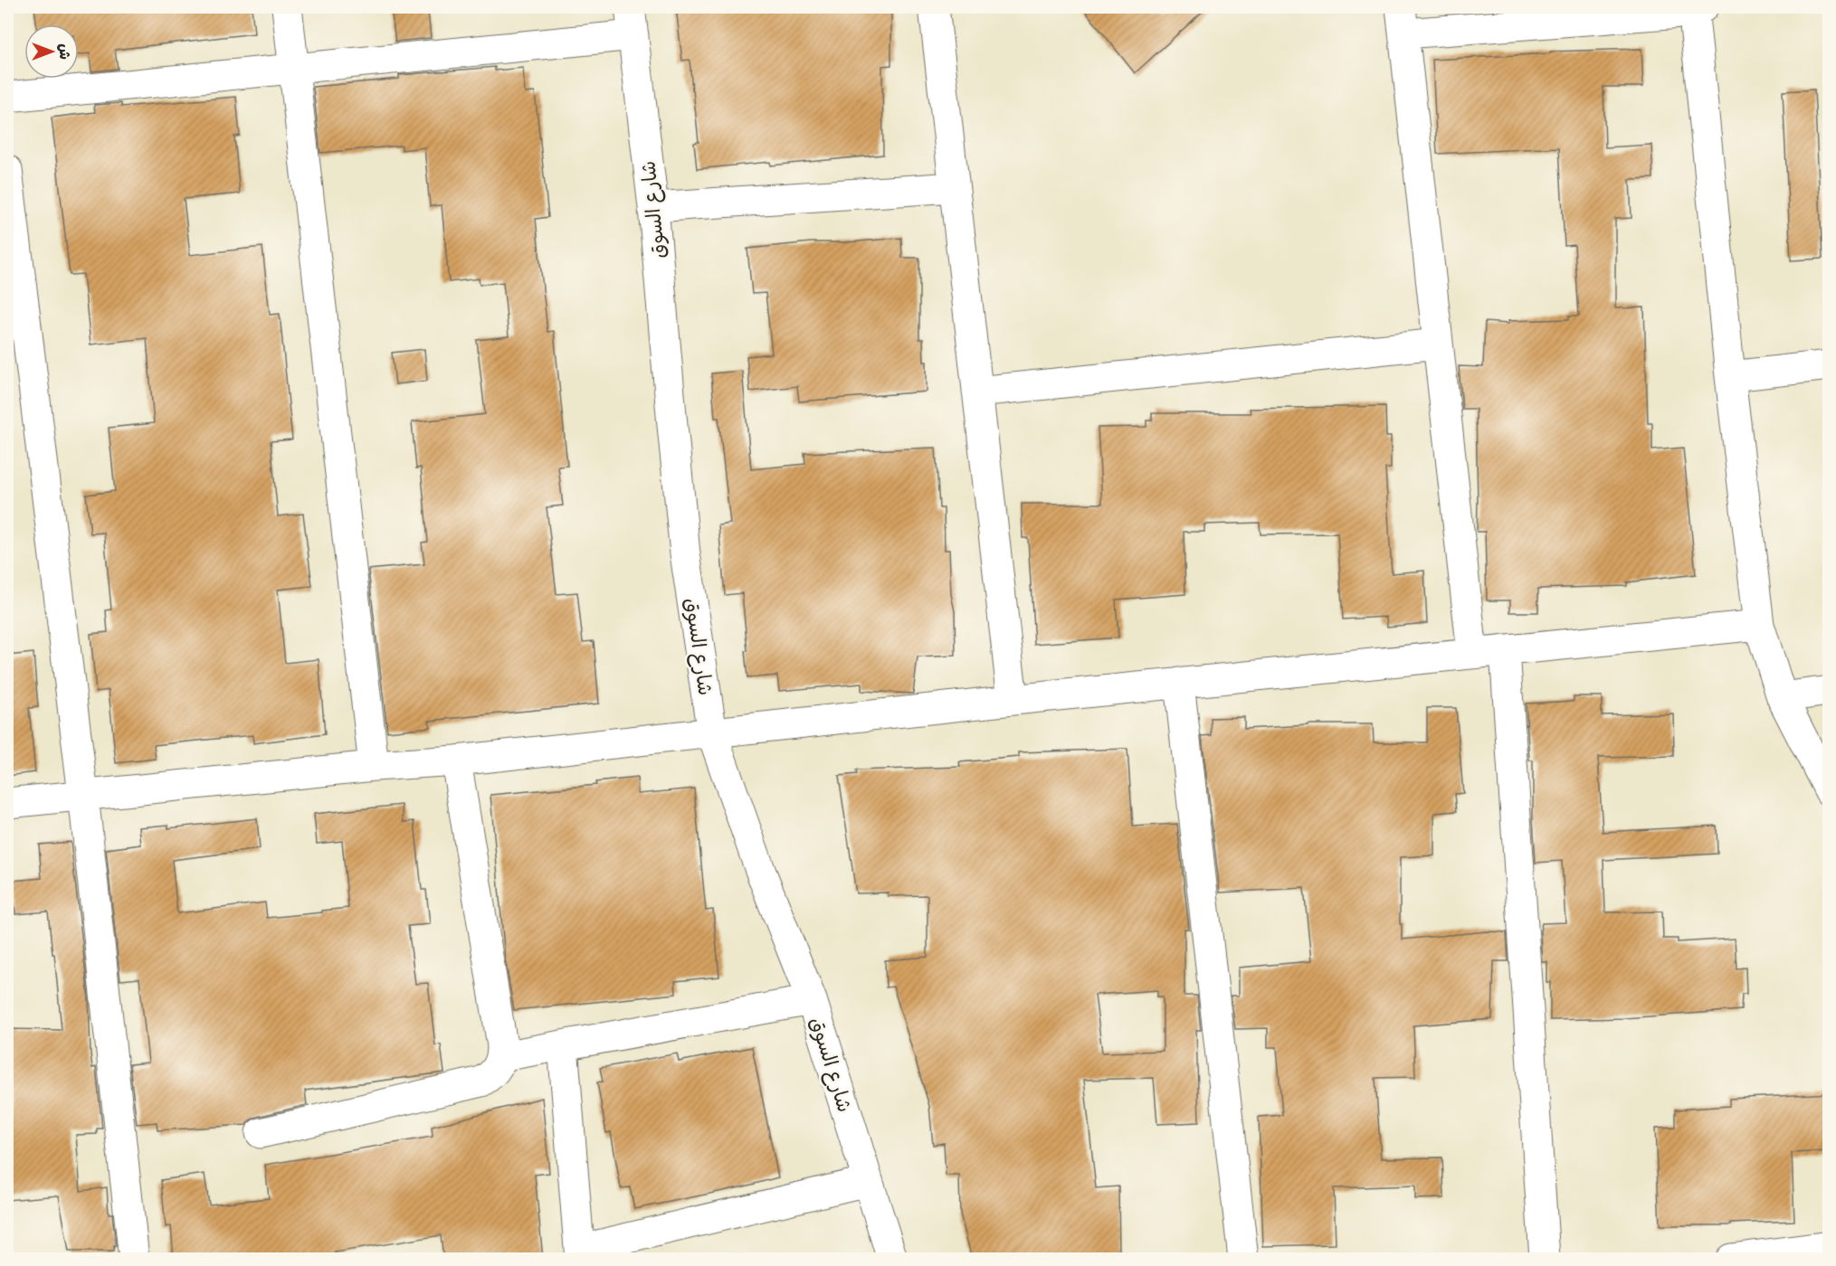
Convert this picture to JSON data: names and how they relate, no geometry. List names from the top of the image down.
{
  "streets": {
    "street": ["شارع السوق"]
  },
  "north": "right"
}
